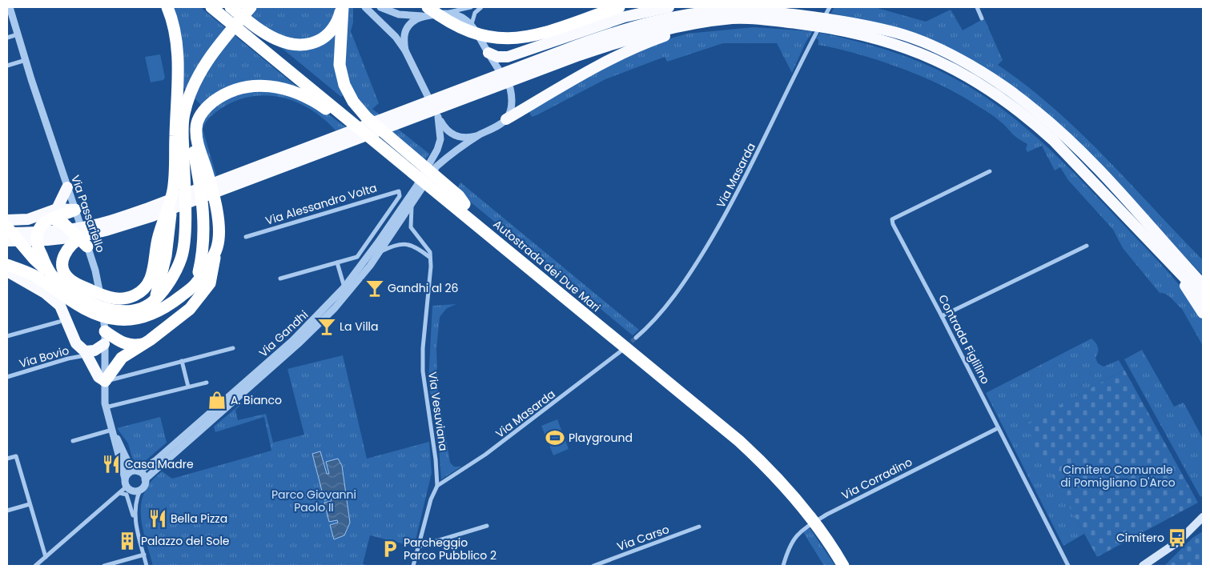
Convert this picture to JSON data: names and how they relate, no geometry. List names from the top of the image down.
{
  "streets": {
    "highway": ["Autostrada dei Due Mari"],
    "street": [
      "Via Masarda",
      "Via Alessandro Volta",
      "Via Passariello",
      "Via Gandhi",
      "Contrada Figlilino",
      "Via Bovio",
      "Via Vesuviana",
      "Via Corradino",
      "Via Carso"
    ]
  },
  "crossings": [
    ["Via Masarda", "Via Vesuviana"],
    ["Via Passariello", "Via Gandhi"],
    ["Via Gandhi", "Via Vesuviana"],
    ["Contrada Figlilino", "Via Corradino"]
  ],
  "parks": ["Cimitero Comunale di Pomigliano D'Arco", "Parco Giovanni Paolo II"],
  "places": {
    "bar": ["Gandhi al 26", "La Villa"],
    "shop": ["A. Bianco"],
    "sports": ["Playground"],
    "restaurant": ["Casa Madre", "Bella Pizza"],
    "bus stop": ["Cimitero"],
    "building": ["Palazzo del Sole"],
    "parking": ["Parcheggio Parco Pubblico 2"]
  }
}
